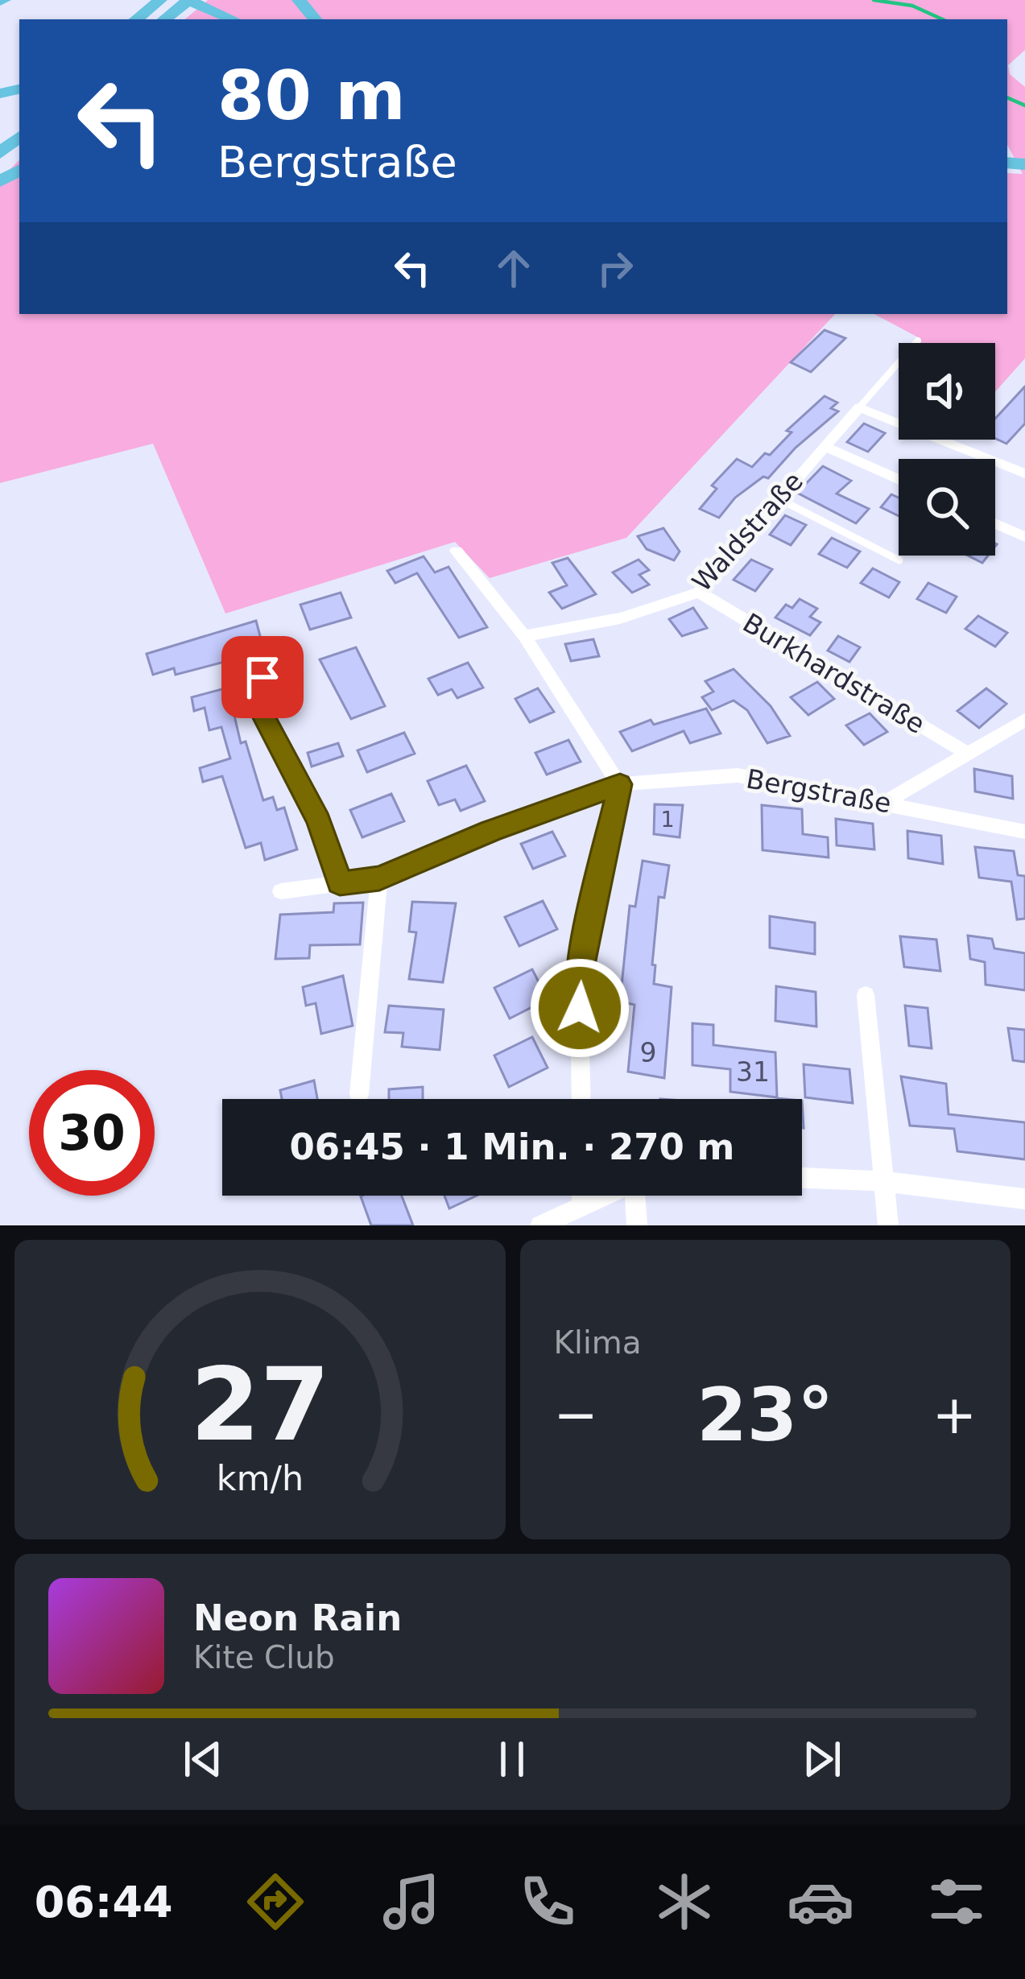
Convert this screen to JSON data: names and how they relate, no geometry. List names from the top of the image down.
{
  "streets": {
    "street": ["Waldstraße", "Burkhardstraße", "Bergstraße"]
  },
  "crossings": [
    ["Waldstraße", "Burkhardstraße"]
  ],
  "house_numbers": ["1", "9", "31"],
  "page": {
    "turn": ["80 m", "Bergstraße"],
    "limit": "30",
    "trip": "06:45 · 1 Min. · 270 m",
    "tile": "Klima",
    "heat": ["−", "23°", "+"],
    "song": ["Neon Rain", "Kite Club"],
    "tabs": "06:44",
    "gauge": ["27", "km/h"]
  }
}
